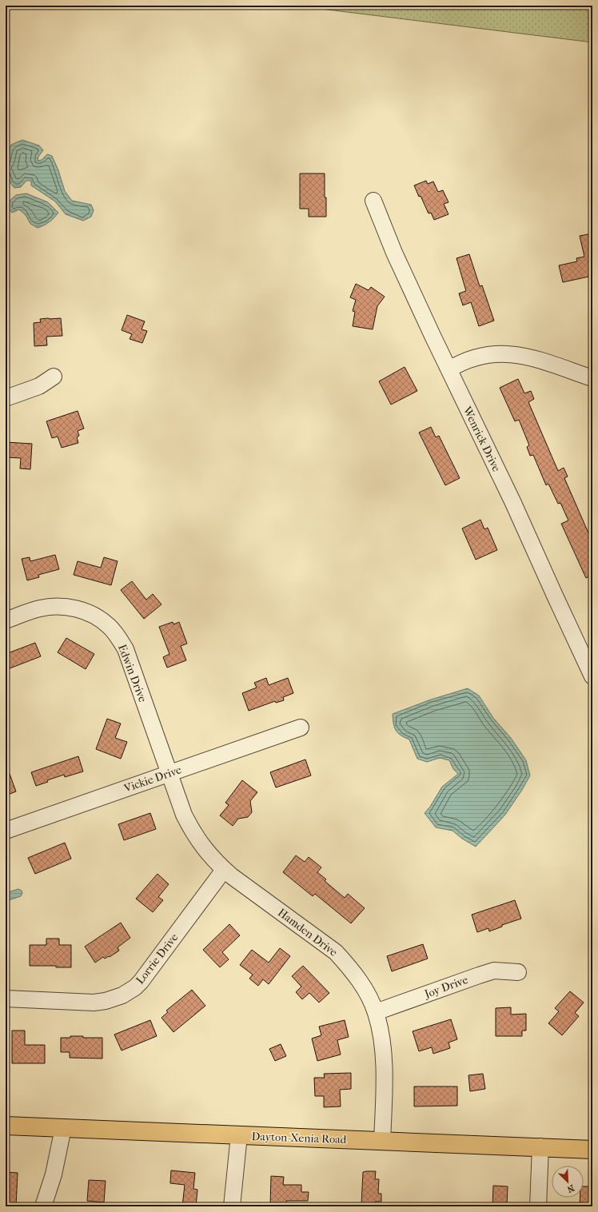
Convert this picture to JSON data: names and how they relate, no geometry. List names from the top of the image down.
{
  "streets": {
    "main road": ["Dayton-Xenia Road"],
    "street": [
      "Wenrick Drive",
      "Edwin Drive",
      "Vickie Drive",
      "Hamden Drive",
      "Lorrie Drive",
      "Joy Drive"
    ]
  },
  "crossings": [
    ["Edwin Drive", "Vickie Drive"],
    ["Edwin Drive", "Hamden Drive"],
    ["Vickie Drive", "Hamden Drive"],
    ["Hamden Drive", "Lorrie Drive"],
    ["Hamden Drive", "Joy Drive"],
    ["Hamden Drive", "Dayton-Xenia Road"]
  ],
  "north": "bottom right"
}
